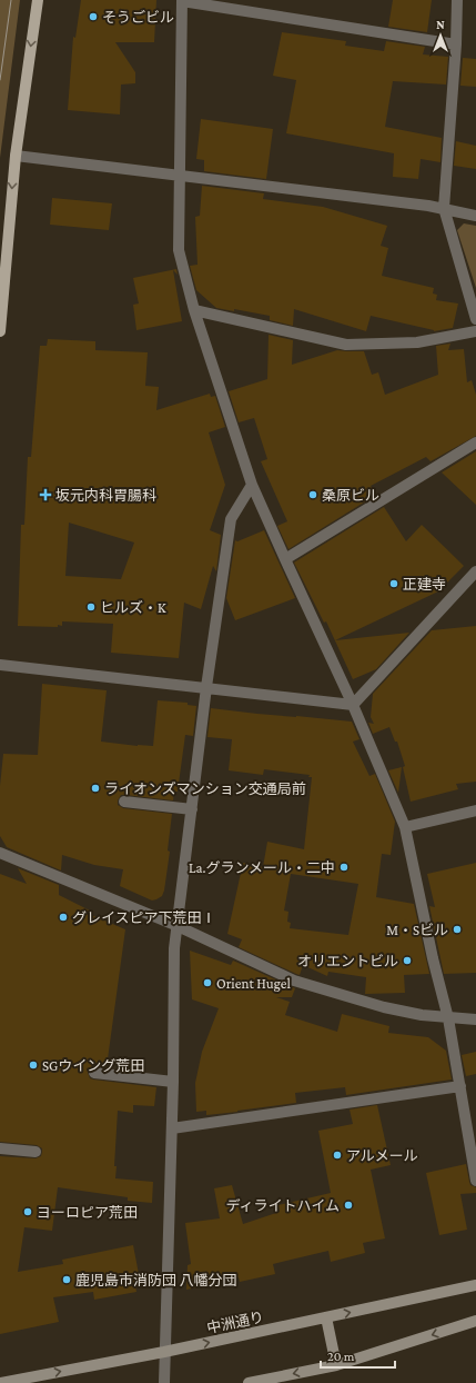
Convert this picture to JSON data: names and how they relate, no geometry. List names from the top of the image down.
{
  "streets": {
    "street": ["中洲通り"]
  },
  "places": {
    "other": [
      "そうごビル",
      "桑原ビル",
      "正建寺",
      "ヒルズ・K",
      "ライオンズマンション交通局前",
      "La.グランメール・二中",
      "グレイスピア下荒田Ⅰ",
      "M・Sビル",
      "オリエントビル",
      "Orient Hugel",
      "SGウイング荒田",
      "アルメール",
      "ディライトハイム",
      "ヨーロピア荒田",
      "鹿児島市消防団 八幡分団"
    ],
    "health": ["坂元内科胃腸科"]
  },
  "scale_bar": "20 m",
  "north": "top"
}
